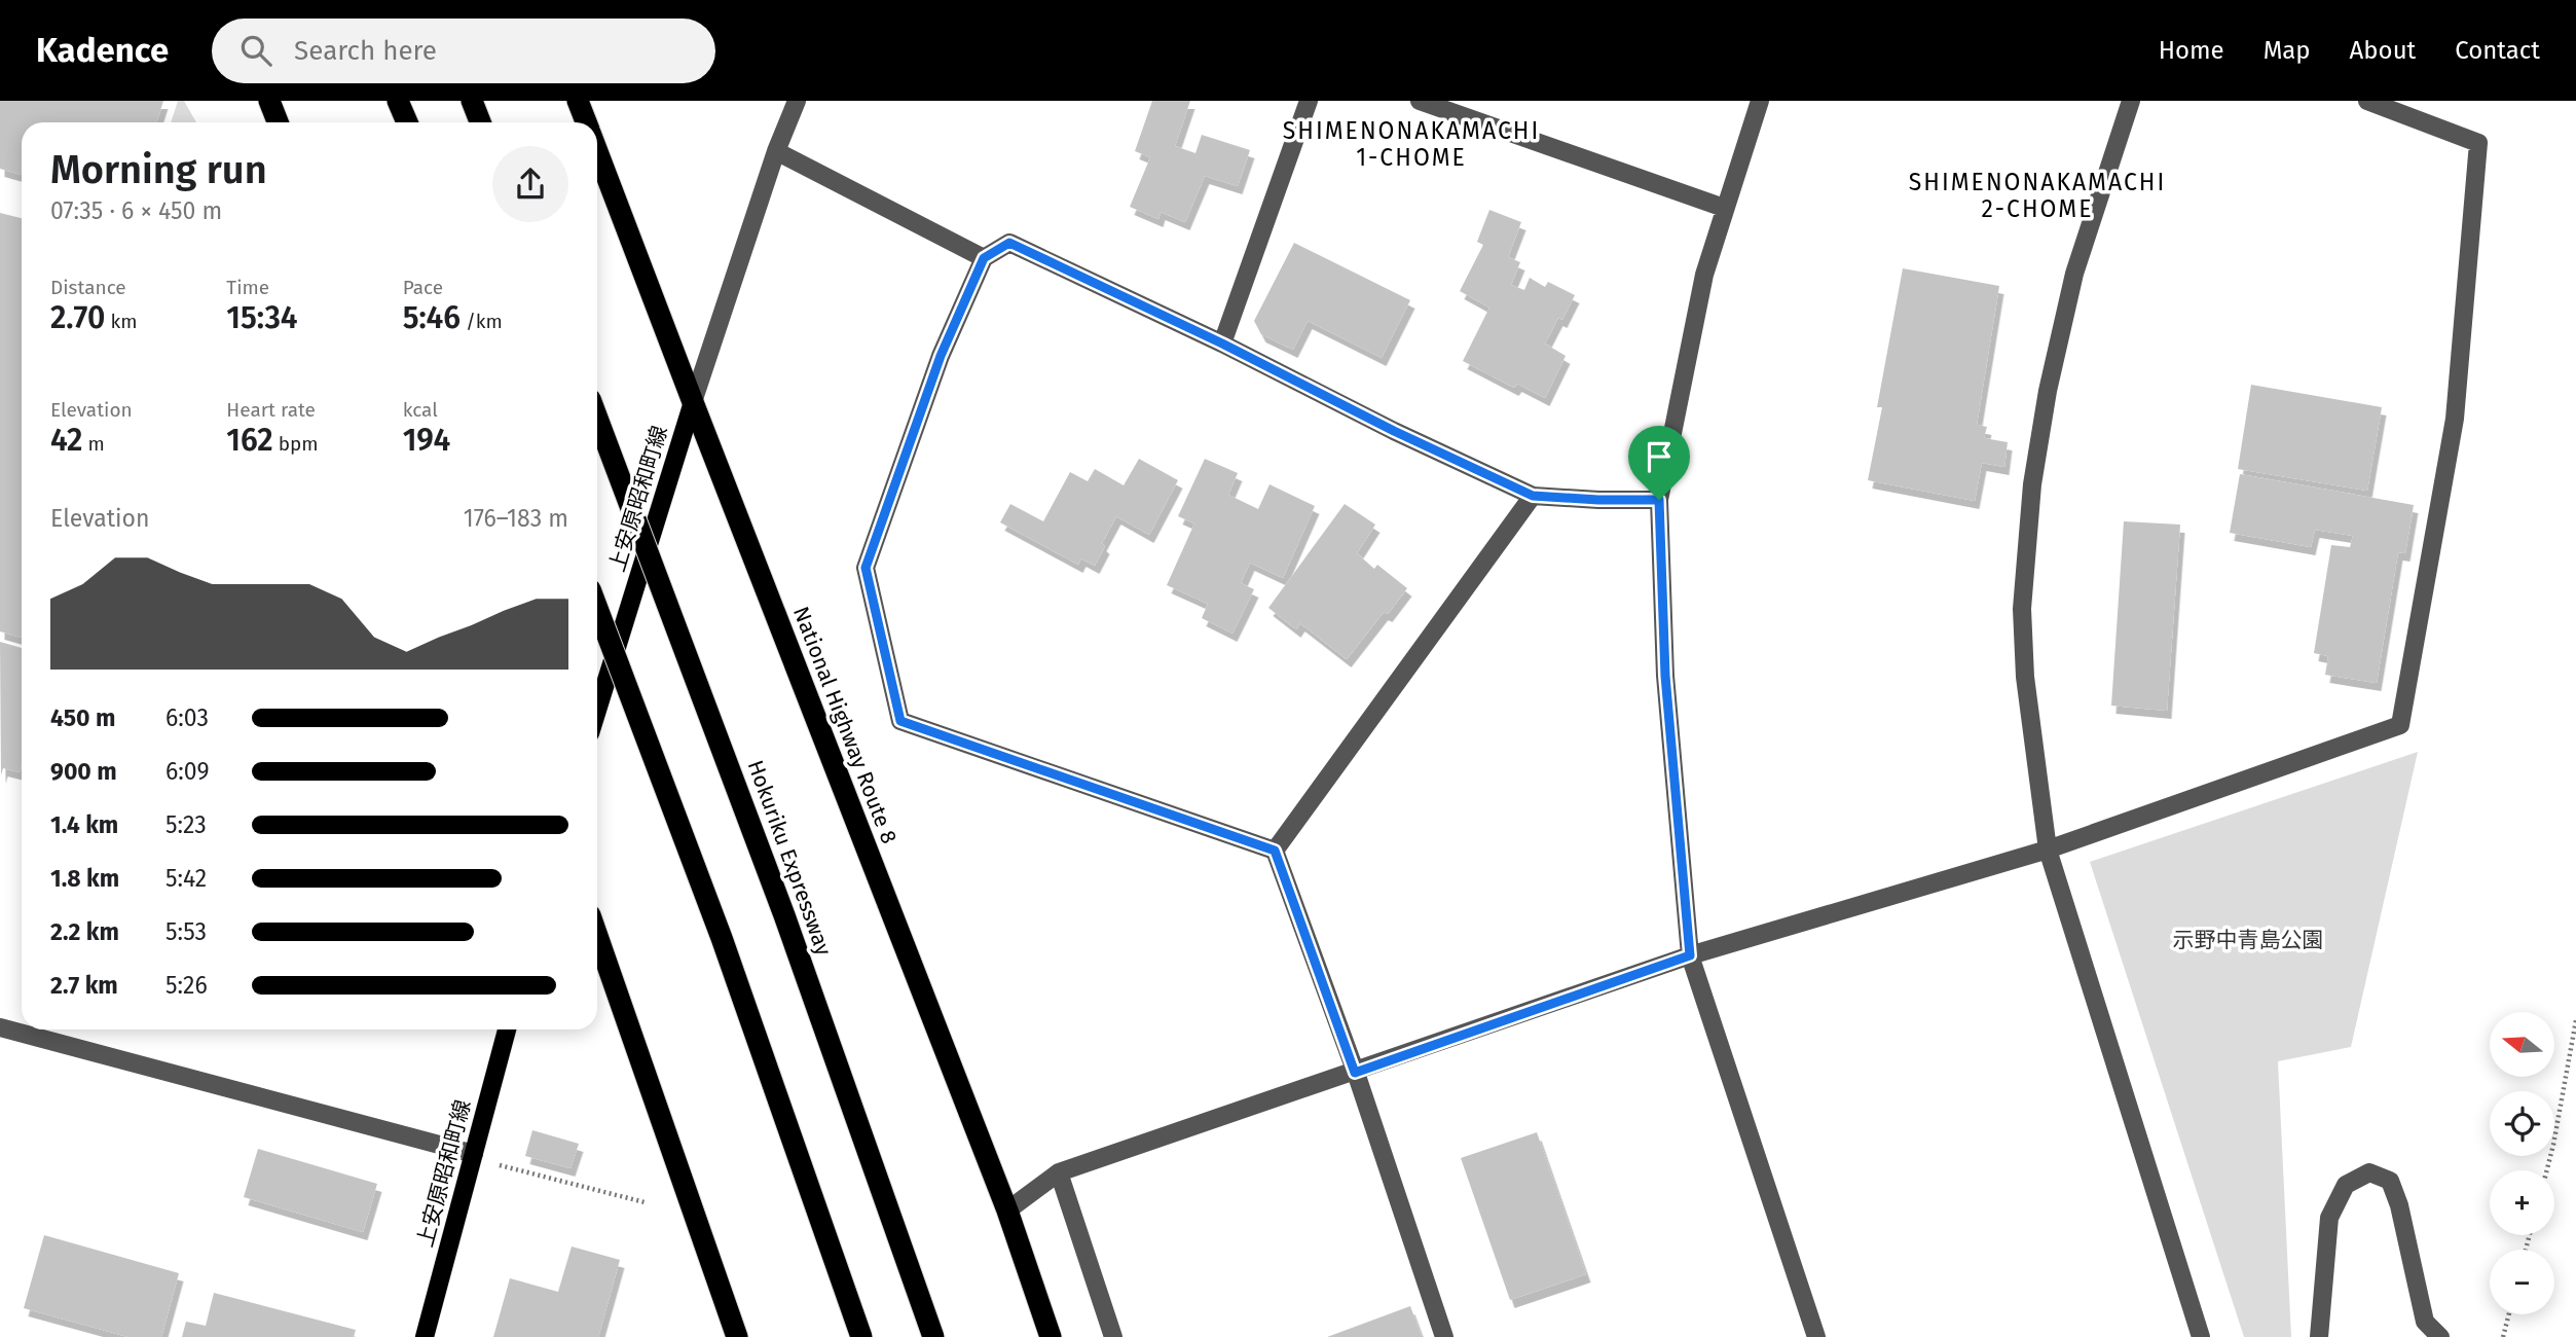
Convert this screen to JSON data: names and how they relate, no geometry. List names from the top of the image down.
{
  "streets": {
    "highway": ["National Highway Route 8", "Hokuriku Expressway"],
    "main road": ["上安原昭和町線"]
  },
  "crossings": [
    ["上安原昭和町線", "National Highway Route 8"]
  ],
  "districts": ["SHIMENONAKAMACHI 1-CHOME", "SHIMENONAKAMACHI 2-CHOME"],
  "parks": ["示野中青島公園"],
  "north": "left",
  "page": {
    "header": "Kadence",
    "search": "Search here",
    "nav": [
      "Home",
      "Map",
      "About",
      "Contact"
    ],
    "heading": ["Morning run", "07:35 · 6 × 450 m"],
    "stats": [
      ["Distance", "2.70 km"],
      ["Time", "15:34"],
      ["Pace", "5:46 /km"],
      ["Elevation", "42 m"],
      ["Heart rate", "162 bpm"],
      ["kcal", "194"]
    ],
    "chart": ["Elevation", "176–183 m"],
    "list": [
      {
        "name": "450 m",
        "note": "6:03"
      },
      {
        "name": "900 m",
        "note": "6:09"
      },
      {
        "name": "1.4 km",
        "note": "5:23"
      },
      {
        "name": "1.8 km",
        "note": "5:42"
      },
      {
        "name": "2.2 km",
        "note": "5:53"
      },
      {
        "name": "2.7 km",
        "note": "5:26"
      }
    ],
    "map_buttons": ["+", "−"]
  }
}
